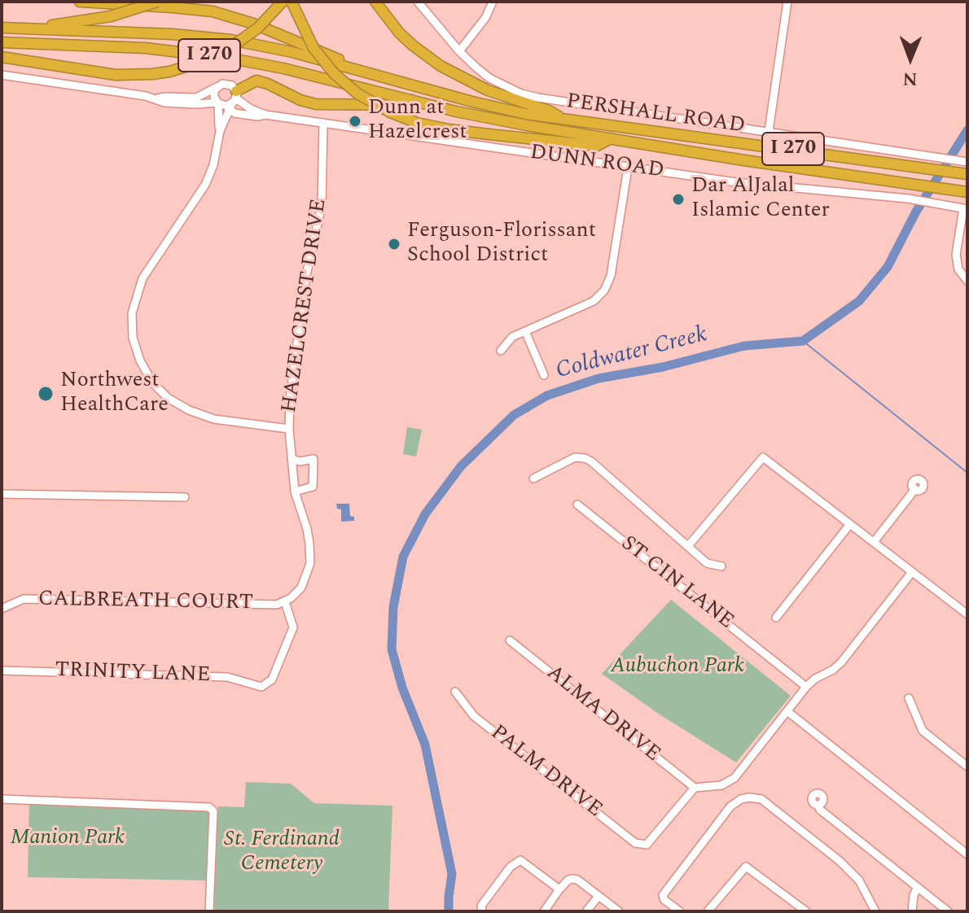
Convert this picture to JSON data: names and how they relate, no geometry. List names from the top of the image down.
{
  "streets": {
    "highway": ["I 270"],
    "street": [
      "PERSHALL ROAD",
      "DUNN ROAD",
      "HAZELCREST DRIVE",
      "ST CIN LANE",
      "CALBREATH COURT",
      "TRINITY LANE",
      "ALMA DRIVE",
      "PALM DRIVE"
    ]
  },
  "crossings": [
    ["DUNN ROAD", "HAZELCREST DRIVE"],
    ["HAZELCREST DRIVE", "CALBREATH COURT"],
    ["HAZELCREST DRIVE", "TRINITY LANE"],
    ["CALBREATH COURT", "TRINITY LANE"],
    ["ALMA DRIVE", "PALM DRIVE"]
  ],
  "water": ["Coldwater Creek"],
  "parks": ["Aubuchon Park", "Manion Park", "St. Ferdinand Cemetery"],
  "places": [
    "Dunn at Hazelcrest",
    "Dar AlJalal Islamic Center",
    "Ferguson-Florissant School District",
    "Northwest HealthCare"
  ],
  "north": "bottom"
}
